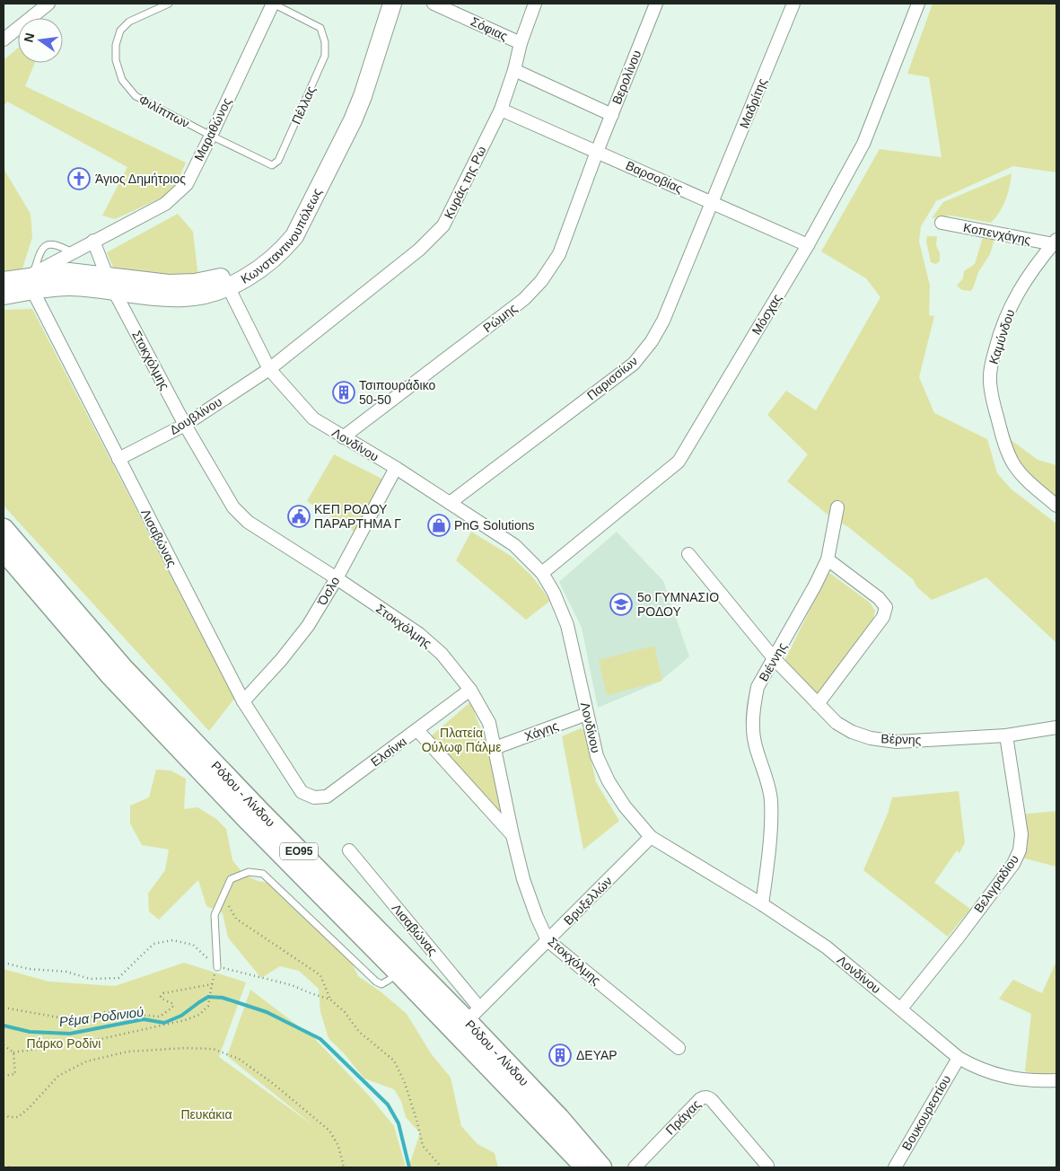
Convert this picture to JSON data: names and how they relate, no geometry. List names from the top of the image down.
{
  "streets": {
    "main road": ["Κωνσταντινουπόλεως", "Ρόδου - Λίνδου", "ΕΟ95"],
    "street": [
      "Σόφιας",
      "Βερολίνου",
      "Μαδρίτης",
      "Μαραθώνος",
      "Βαρσοβίας",
      "Κυράς της Ρω",
      "Κοπενχάγης",
      "Μόσχας",
      "Ρώμης",
      "Καμύνδου",
      "Στοκχόλμης",
      "Παρισσίων",
      "Δουβλίνου",
      "Λονδίνου",
      "Λισαβώνας",
      "Όσλο",
      "Βιέννης",
      "Χάγης",
      "Βέρνης",
      "Ελσίνκι",
      "Βελιγραδίου",
      "Βρυξελλών",
      "Βουκουρεστίου",
      "Πράγας"
    ],
    "lane": ["Πέλλας", "Φιλίππων"]
  },
  "crossings": [
    ["Σόφιας", "Κυράς της Ρω"],
    ["Βερολίνου", "Βαρσοβίας"],
    ["Βερολίνου", "Ρώμης"],
    ["Μαδρίτης", "Βαρσοβίας"],
    ["Μαδρίτης", "Παρισσίων"],
    ["Πέλλας", "Φιλίππων"],
    ["Πέλλας", "Μαραθώνος"],
    ["Φιλίππων", "Μαραθώνος"],
    ["Μαραθώνος", "Κωνσταντινουπόλεως"],
    ["Μαραθώνος", "Στοκχόλμης"],
    ["Μαραθώνος", "Λισαβώνας"],
    ["Βαρσοβίας", "Κυράς της Ρω"],
    ["Βαρσοβίας", "Μόσχας"],
    ["Βαρσοβίας", "Ρώμης"],
    ["Βαρσοβίας", "Παρισσίων"],
    ["Κυράς της Ρω", "Δουβλίνου"],
    ["Κυράς της Ρω", "Λονδίνου"],
    ["Κωνσταντινουπόλεως", "Στοκχόλμης"],
    ["Κωνσταντινουπόλεως", "Λονδίνου"],
    ["Κωνσταντινουπόλεως", "Λισαβώνας"],
    ["Κοπενχάγης", "Καμύνδου"],
    ["Μόσχας", "Λονδίνου"],
    ["Ρώμης", "Λονδίνου"],
    ["Στοκχόλμης", "Δουβλίνου"],
    ["Στοκχόλμης", "Όσλο"],
    ["Στοκχόλμης", "Χάγης"],
    ["Στοκχόλμης", "Ελσίνκι"],
    ["Στοκχόλμης", "Βρυξελλών"],
    ["Παρισσίων", "Λονδίνου"],
    ["Δουβλίνου", "Λονδίνου"],
    ["Δουβλίνου", "Λισαβώνας"],
    ["Λονδίνου", "Όσλο"],
    ["Λονδίνου", "Βιέννης"],
    ["Λονδίνου", "Χάγης"],
    ["Λονδίνου", "Βελιγραδίου"],
    ["Λονδίνου", "Βρυξελλών"],
    ["Λονδίνου", "Βουκουρεστίου"],
    ["Λισαβώνας", "Όσλο"],
    ["Λισαβώνας", "Ελσίνκι"],
    ["Λισαβώνας", "Ρόδου - Λίνδου"],
    ["Λισαβώνας", "Βρυξελλών"],
    ["Βιέννης", "Βέρνης"],
    ["Βέρνης", "Βελιγραδίου"],
    ["Ρόδου - Λίνδου", "Βρυξελλών"]
  ],
  "water": ["Ρέμα Ροδινιού"],
  "parks": ["Πλατεία Ούλωφ Πάλμε", "Πάρκο Ροδίνι", "Πευκάκια"],
  "places": {
    "church": ["Άγιος Δημήτριος"],
    "building": ["Τσιπουράδικο 50-50", "ΔΕΥΑΡ"],
    "public building": ["ΚΕΠ ΡΟΔΟΥ ΠΑΡΑΡΤΗΜΑ Γ"],
    "shop": ["PnG Solutions"],
    "school or university": ["5ο ΓΥΜΝΑΣΙΟ ΡΟΔΟΥ"]
  },
  "north": "left"
}
